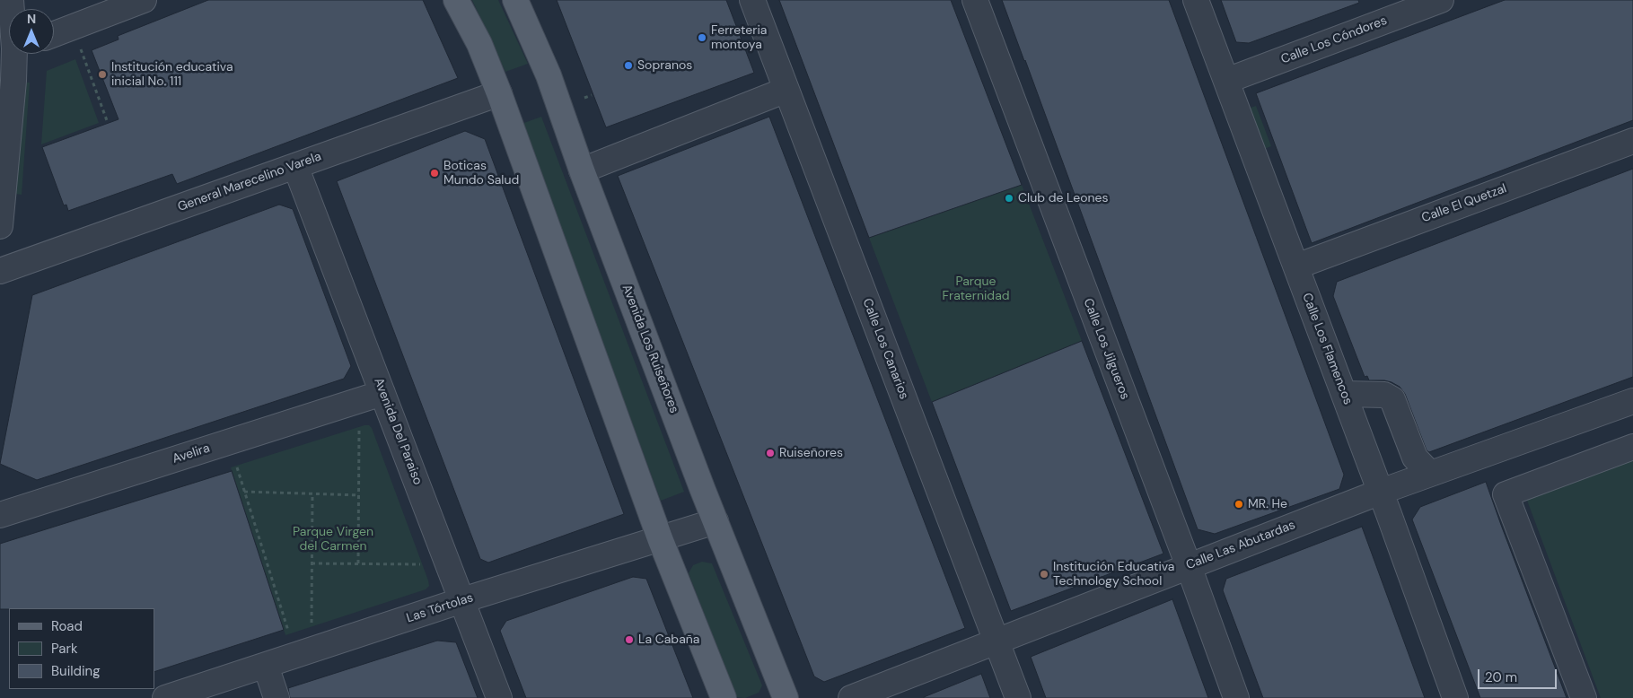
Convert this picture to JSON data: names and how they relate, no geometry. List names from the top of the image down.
{
  "streets": {
    "main road": ["Avenida Los Ruiseñores"],
    "street": [
      "Calle Los Cóndores",
      "General Marecelino Varela",
      "Calle El Quetzal",
      "Calle Los Canarios",
      "Calle Los Jilgueros",
      "Calle Los Flamencos",
      "Avenida Del Paraiso",
      "Avelira",
      "Calle Las Abutardas",
      "Las Tórtolas"
    ]
  },
  "crossings": [
    ["Calle Los Cóndores", "Calle Los Flamencos"],
    ["General Marecelino Varela", "Avenida Del Paraiso"],
    ["Calle El Quetzal", "Calle Los Flamencos"],
    ["Avenida Los Ruiseñores", "Las Tórtolas"],
    ["Calle Los Canarios", "Calle Las Abutardas"],
    ["Calle Los Jilgueros", "Calle Las Abutardas"],
    ["Calle Los Flamencos", "Calle Las Abutardas"],
    ["Avenida Del Paraiso", "Avelira"],
    ["Avenida Del Paraiso", "Las Tórtolas"]
  ],
  "parks": ["Parque Fraternidad", "Parque Virgen del Carmen"],
  "places": [
    "Ferreteria montoya",
    "Sopranos",
    "Institución educativa inicial No. 111",
    "Boticas Mundo Salud",
    "Club de Leones",
    "Ruiseñores",
    "MR. He",
    "Institución Educativa Technology School",
    "La Cabaña"
  ],
  "legend": ["Road", "Park", "Building"],
  "scale_bar": "20 m",
  "north": "top"
}
